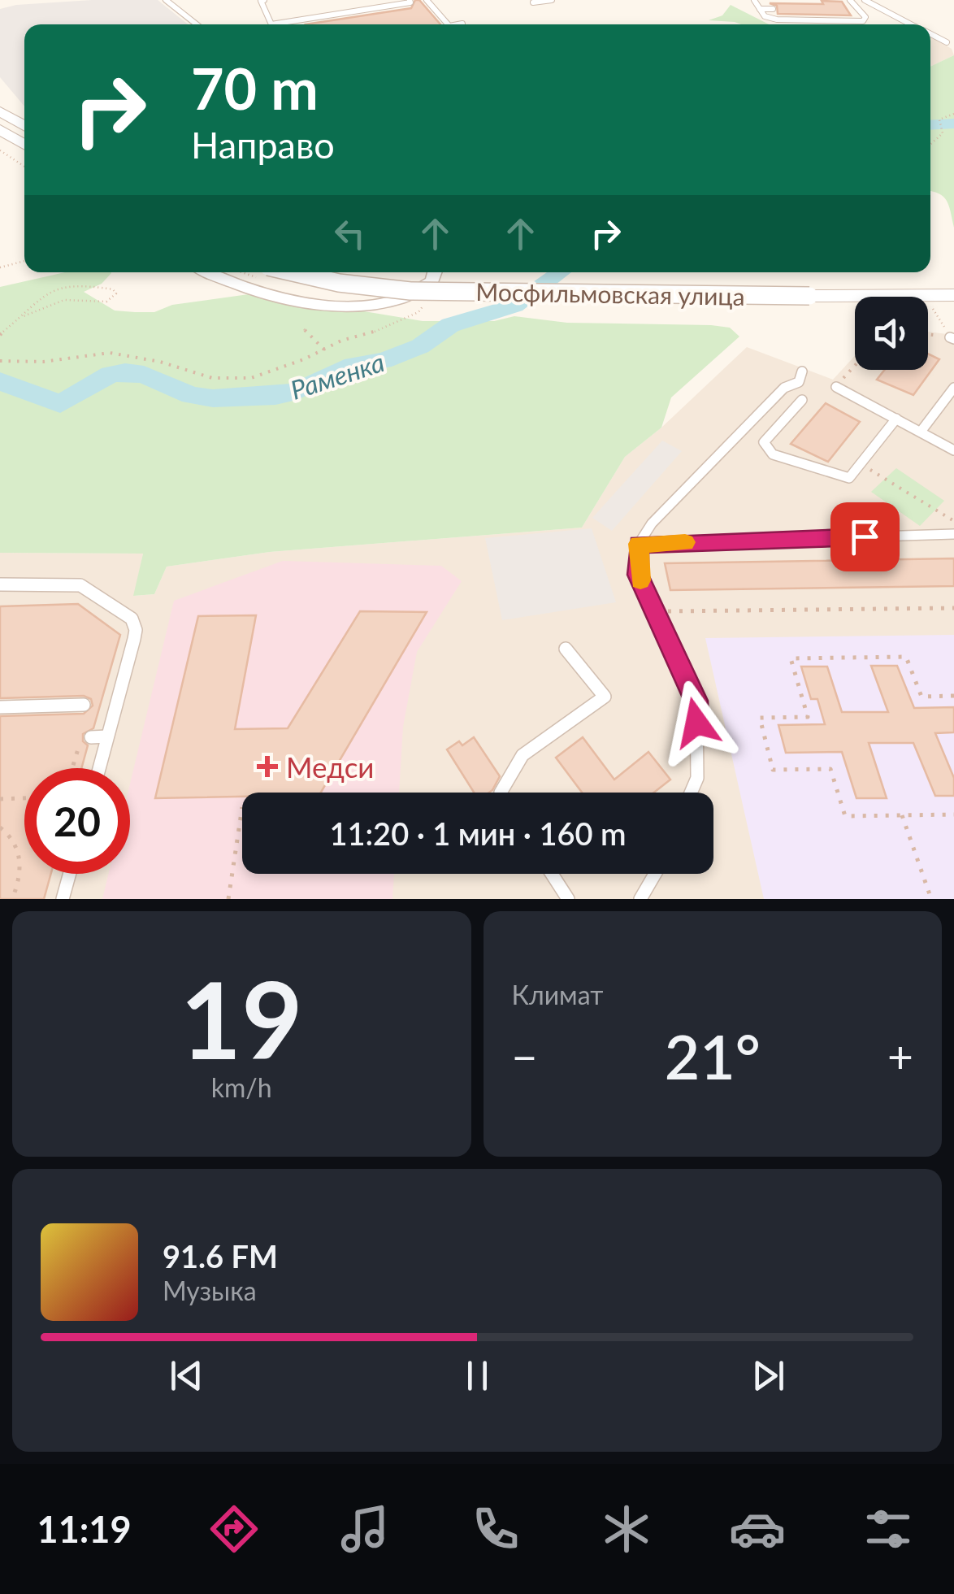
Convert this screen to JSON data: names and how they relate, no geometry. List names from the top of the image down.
{
  "streets": {
    "street": ["Мосфильмовская улица"]
  },
  "water": ["Раменка"],
  "places": {
    "health": ["Медси"]
  },
  "page": {
    "turn": ["70 m", "Направо"],
    "limit": "20",
    "trip": "11:20 · 1 мин · 160 m",
    "tile": [
      ["19", "km/h"],
      "Климат"
    ],
    "heat": ["−", "21°", "+"],
    "song": ["91.6 FM", "Музыка"],
    "tabs": "11:19"
  }
}
